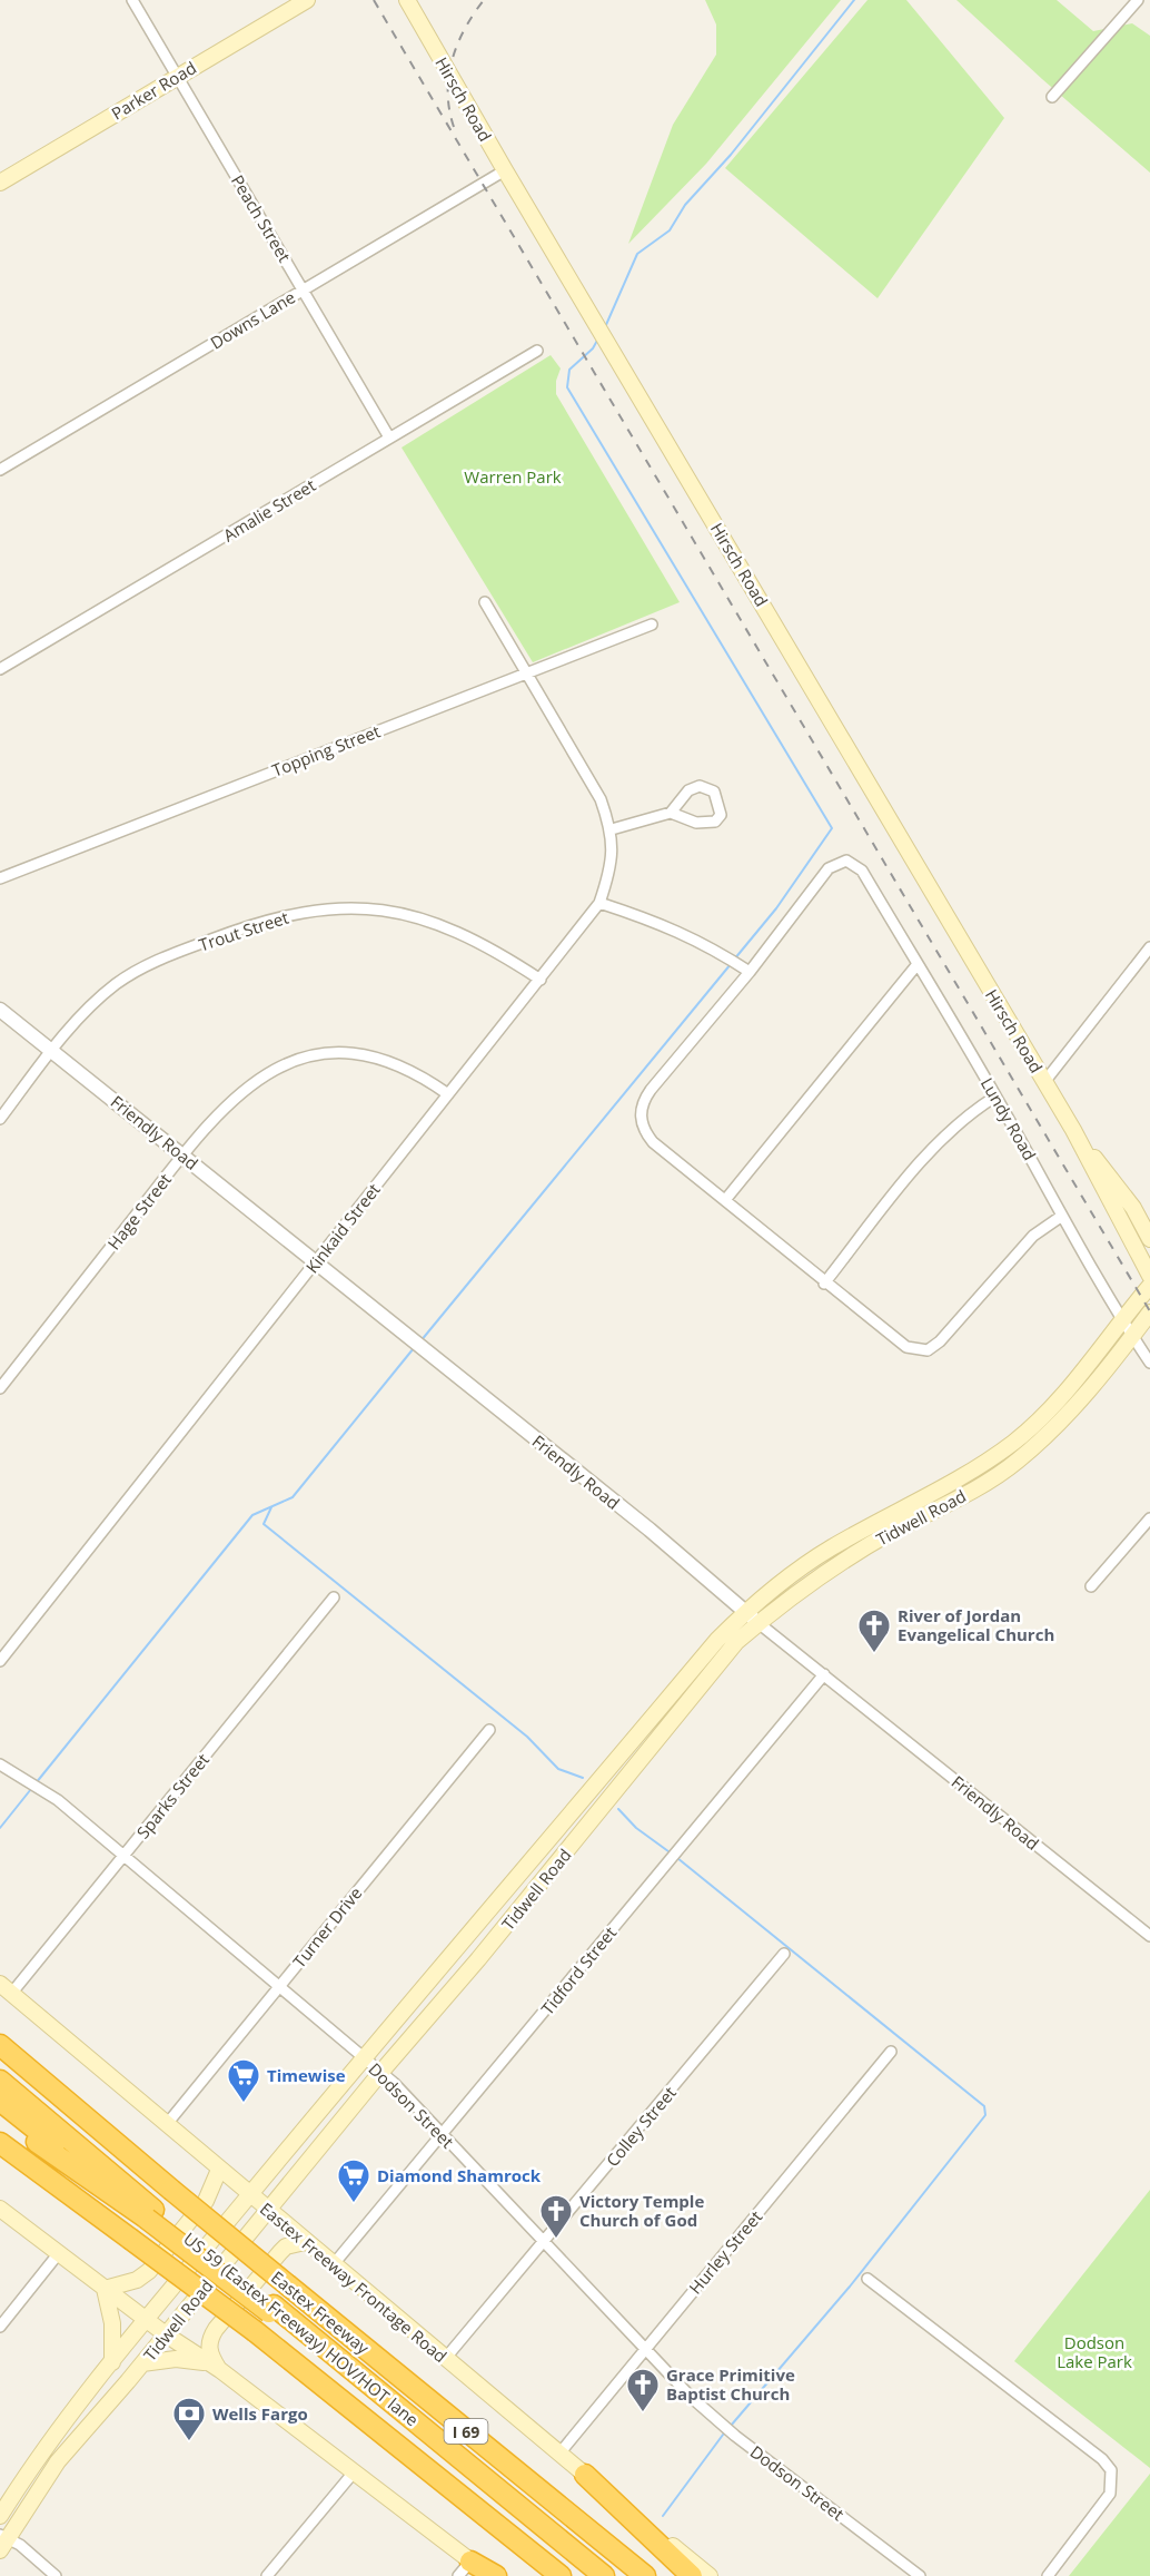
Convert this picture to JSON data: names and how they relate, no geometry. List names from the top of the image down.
{
  "streets": {
    "highway": ["Eastex Freeway", "US 59 (Eastex Freeway) HOV/HOT lane", "I 69"],
    "main road": [
      "Parker Road",
      "Hirsch Road",
      "Tidwell Road",
      "Eastex Freeway Frontage Road"
    ],
    "street": [
      "Peach Street",
      "Downs Lane",
      "Amalie Street",
      "Topping Street",
      "Trout Street",
      "Lundy Road",
      "Friendly Road",
      "Hage Street",
      "Kinkaid Street",
      "Sparks Street",
      "Turner Drive",
      "Tidford Street",
      "Dodson Street",
      "Colley Street",
      "Hurley Street"
    ]
  },
  "crossings": [
    ["Parker Road", "Peach Street"],
    ["Hirsch Road", "Downs Lane"],
    ["Peach Street", "Downs Lane"],
    ["Peach Street", "Amalie Street"],
    ["Trout Street", "Friendly Road"],
    ["Trout Street", "Kinkaid Street"],
    ["Lundy Road", "Tidwell Road"],
    ["Friendly Road", "Hage Street"],
    ["Friendly Road", "Kinkaid Street"],
    ["Friendly Road", "Tidwell Road"],
    ["Friendly Road", "Tidford Street"],
    ["Hage Street", "Kinkaid Street"],
    ["Tidwell Road", "Dodson Street"],
    ["Tidwell Road", "Eastex Freeway Frontage Road"],
    ["Sparks Street", "Dodson Street"],
    ["Sparks Street", "Eastex Freeway Frontage Road"],
    ["Turner Drive", "Dodson Street"],
    ["Turner Drive", "Eastex Freeway Frontage Road"],
    ["Tidford Street", "Dodson Street"],
    ["Tidford Street", "Eastex Freeway Frontage Road"],
    ["Dodson Street", "Colley Street"],
    ["Dodson Street", "Hurley Street"],
    ["Colley Street", "Eastex Freeway Frontage Road"],
    ["Hurley Street", "Eastex Freeway Frontage Road"],
    ["Eastex Freeway", "US 59 (Eastex Freeway) HOV/HOT lane"],
    ["Eastex Freeway", "I 69"]
  ],
  "parks": ["Warren Park", "Dodson Lake Park"],
  "places": {
    "church": ["River of Jordan Evangelical Church", "Victory Temple Church of God", "Grace Primitive Baptist Church"],
    "supermarket": ["Timewise", "Diamond Shamrock"],
    "bank": ["Wells Fargo"]
  }
}
